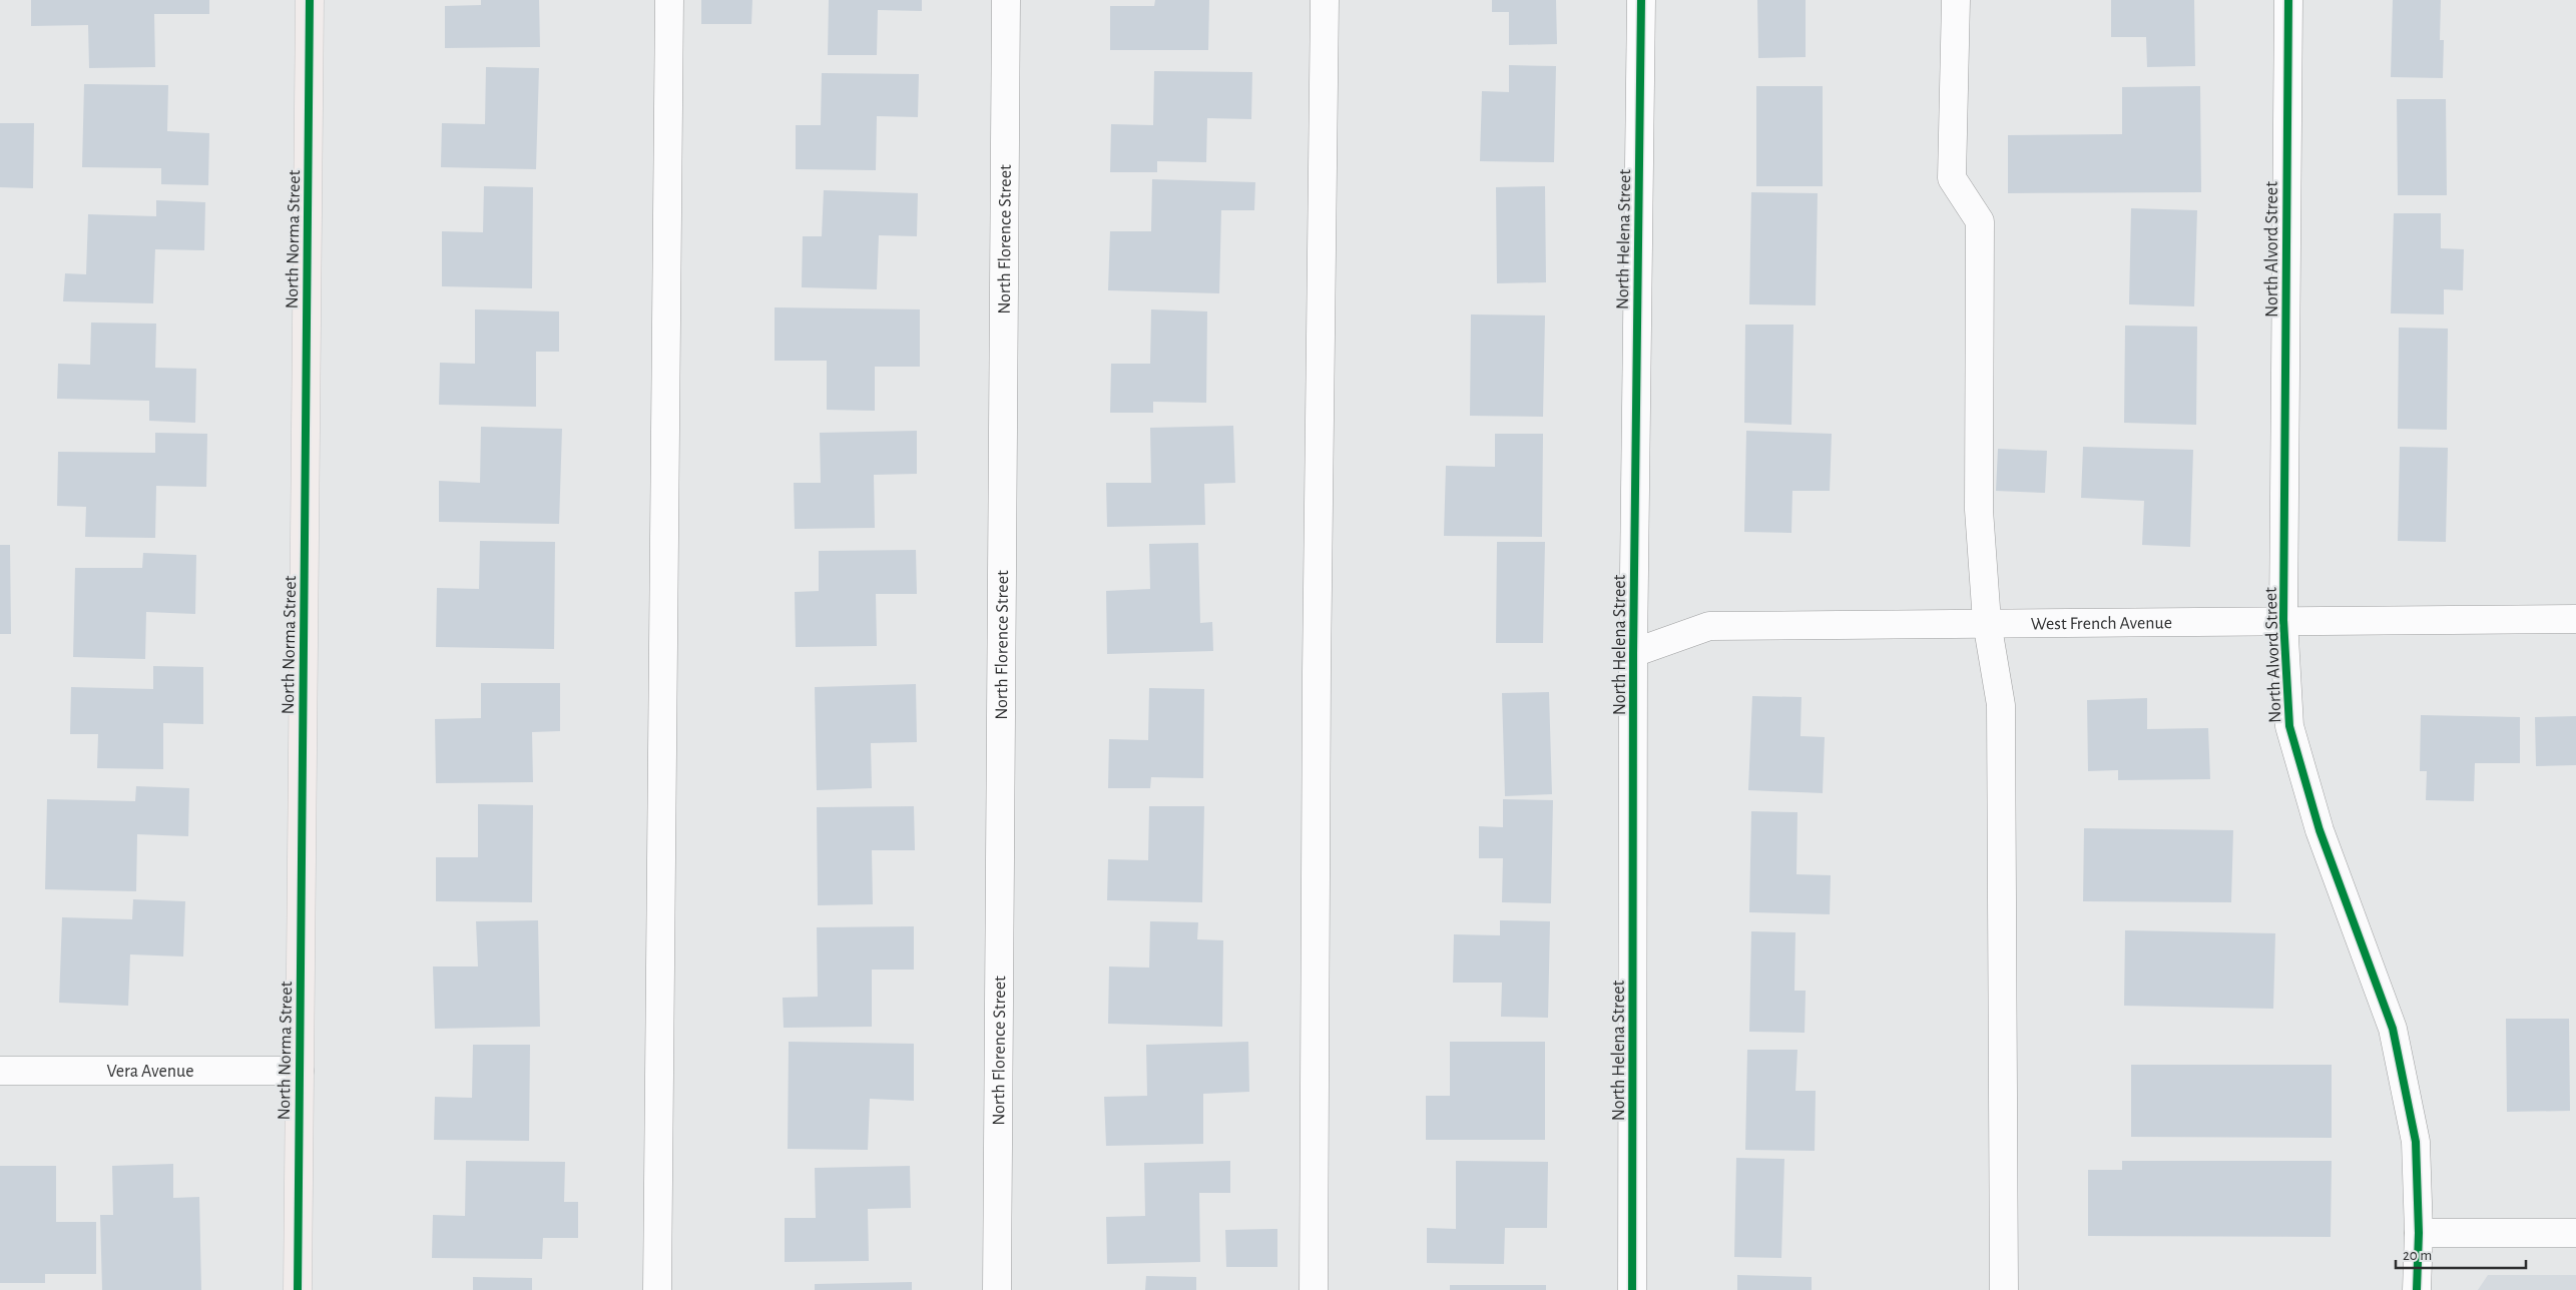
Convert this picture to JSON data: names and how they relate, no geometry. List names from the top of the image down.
{
  "streets": {
    "main road": ["North Norma Street"],
    "street": [
      "North Florence Street",
      "North Helena Street",
      "North Alvord Street",
      "West French Avenue",
      "Vera Avenue"
    ]
  },
  "crossings": [
    ["North Norma Street", "Vera Avenue"],
    ["North Helena Street", "West French Avenue"],
    ["North Alvord Street", "West French Avenue"]
  ],
  "scale_bar": "20 m"
}
